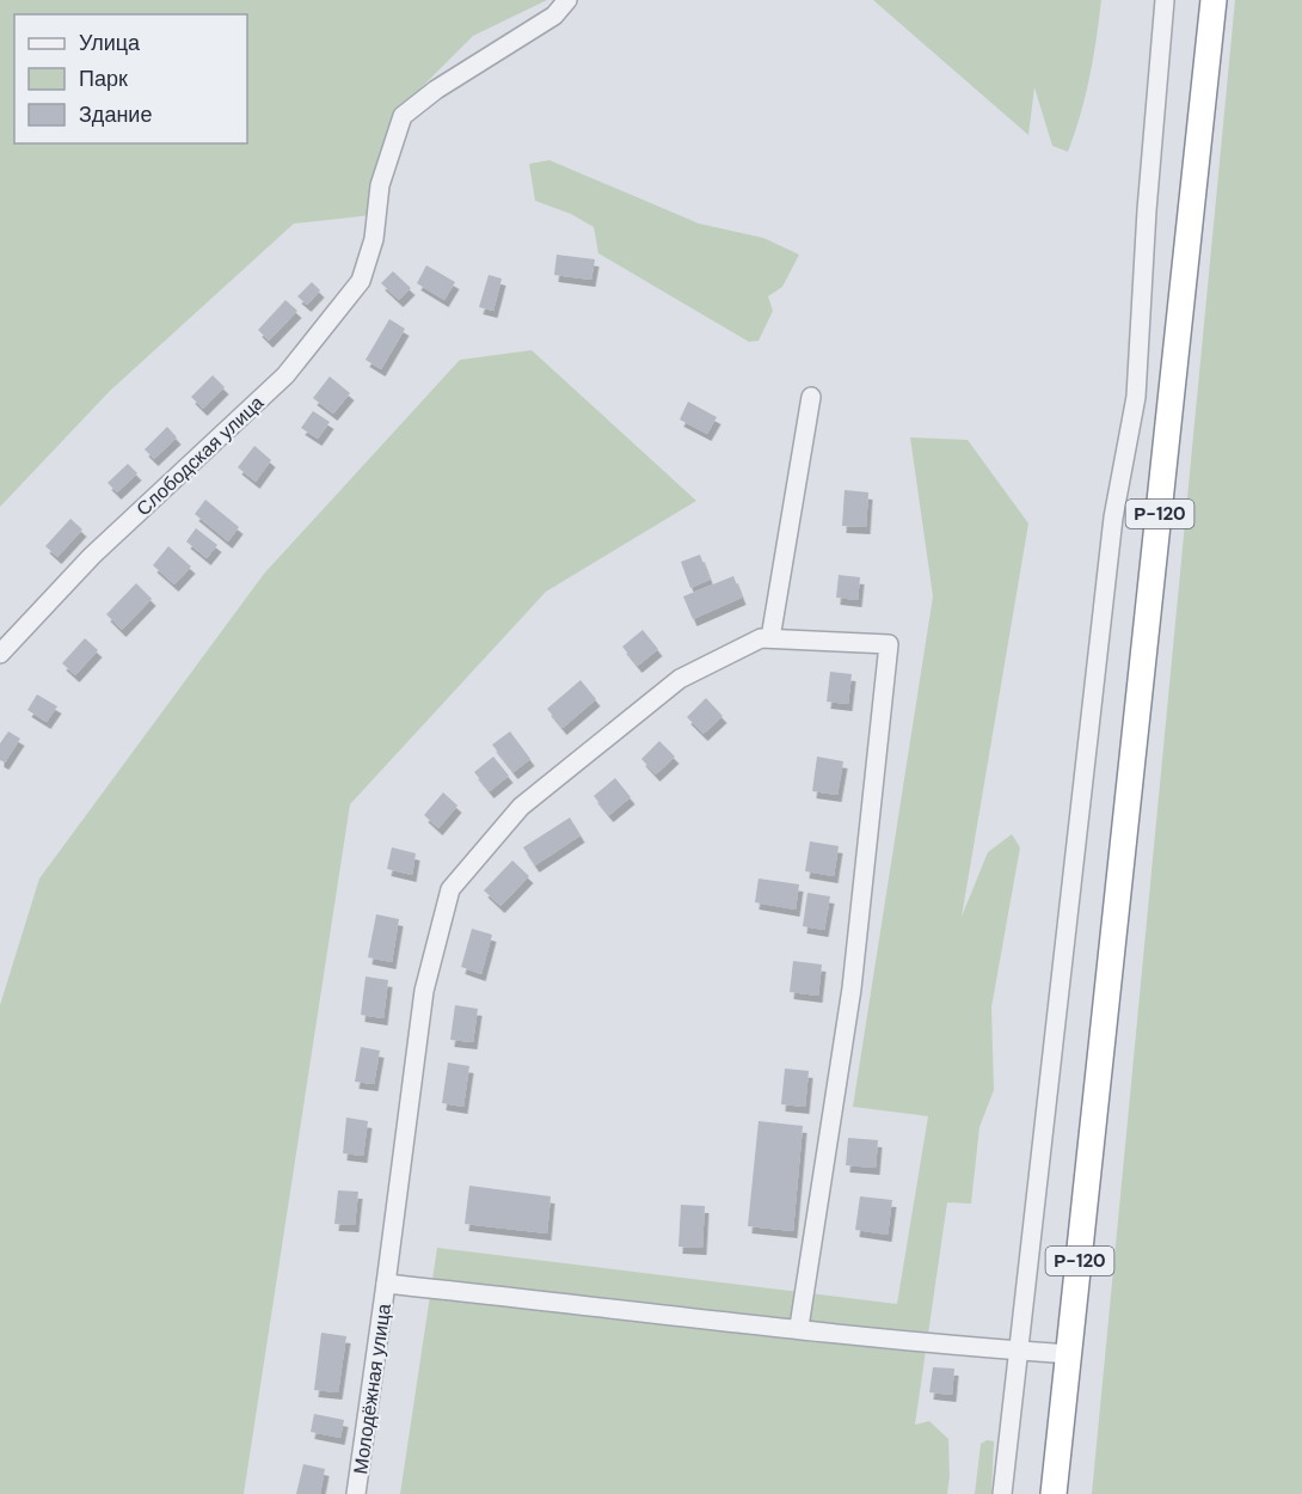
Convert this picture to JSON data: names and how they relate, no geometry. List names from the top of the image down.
{
  "streets": {
    "highway": ["Р-120"],
    "street": ["Слободская улица", "Молодёжная улица"]
  },
  "legend": ["Улица", "Парк", "Здание"]
}
